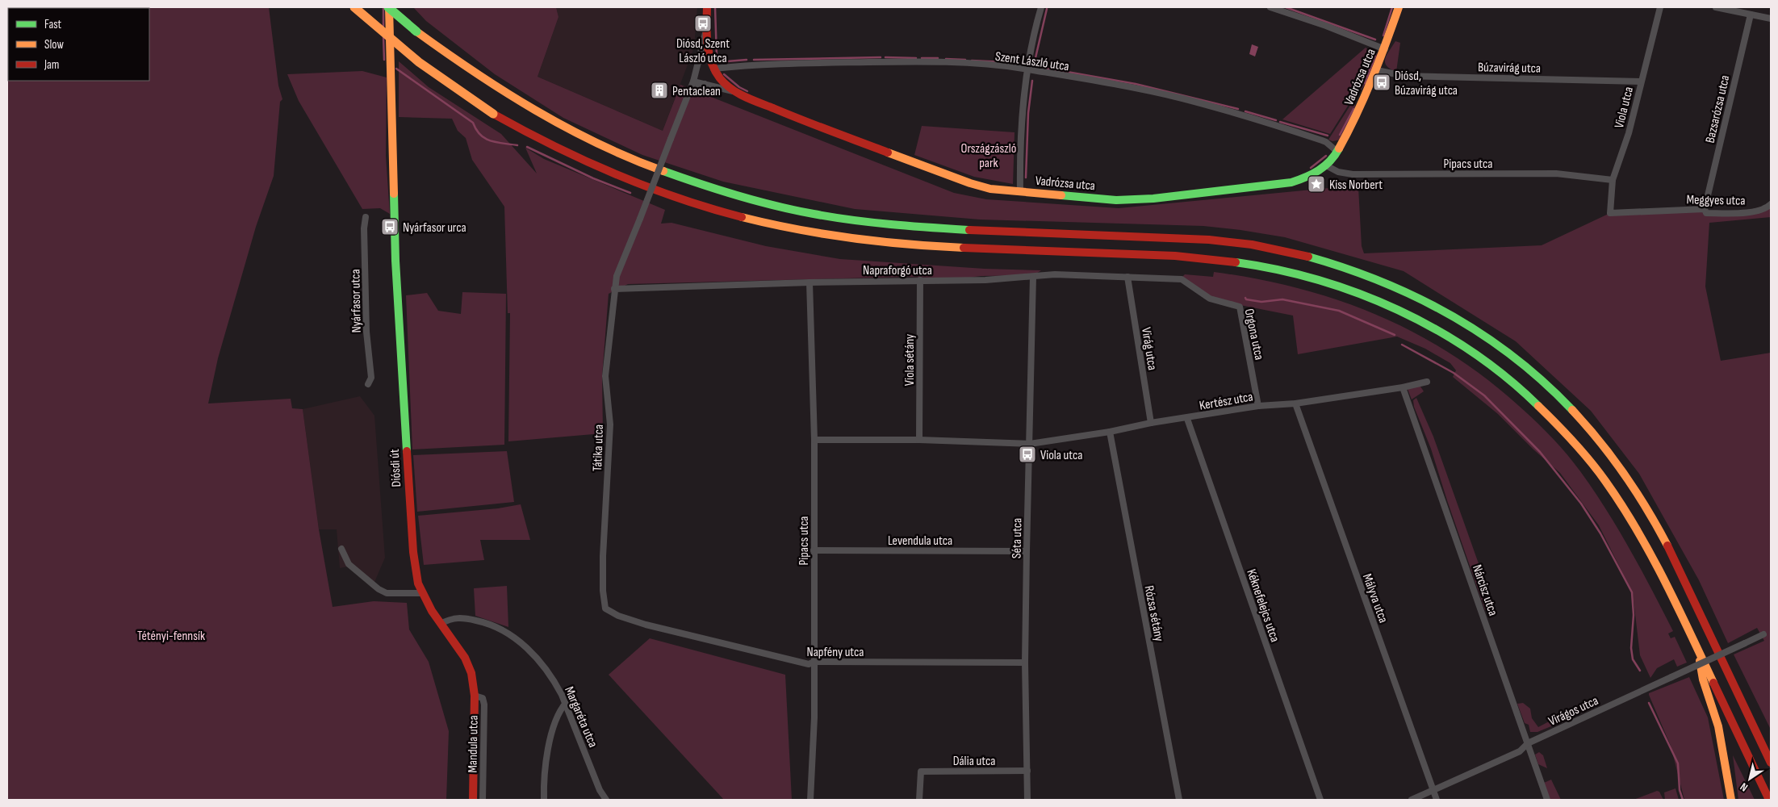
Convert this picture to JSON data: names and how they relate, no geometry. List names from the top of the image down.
{
  "streets": {
    "main road": ["Vadrózsa utca", "Diósdi út"],
    "street": [
      "Szent László utca",
      "Búzavirág utca",
      "Viola utca",
      "Bazsarózsa utca",
      "Pipacs utca",
      "Meggyes utca",
      "Napraforgó utca",
      "Nyárfasor utca",
      "Orgona utca",
      "Virág utca",
      "Viola sétány",
      "Kertész utca",
      "Tátika utca",
      "Séta utca",
      "Levendula utca",
      "Nárcisz utca",
      "Mályva utca",
      "Kéknefelejcs utca",
      "Rózsa sétány",
      "Napfény utca",
      "Virágos utca",
      "Margaréta utca",
      "Mandula utca",
      "Dália utca"
    ]
  },
  "crossings": [
    ["Szent László utca", "Vadrózsa utca"],
    ["Búzavirág utca", "Vadrózsa utca"],
    ["Búzavirág utca", "Viola utca"],
    ["Vadrózsa utca", "Pipacs utca"],
    ["Vadrózsa utca", "Tátika utca"],
    ["Viola utca", "Pipacs utca"],
    ["Viola utca", "Meggyes utca"],
    ["Bazsarózsa utca", "Meggyes utca"],
    ["Pipacs utca", "Napraforgó utca"],
    ["Pipacs utca", "Levendula utca"],
    ["Pipacs utca", "Napfény utca"],
    ["Napraforgó utca", "Orgona utca"],
    ["Napraforgó utca", "Virág utca"],
    ["Napraforgó utca", "Viola sétány"],
    ["Napraforgó utca", "Tátika utca"],
    ["Napraforgó utca", "Séta utca"],
    ["Orgona utca", "Kertész utca"],
    ["Virág utca", "Kertész utca"],
    ["Kertész utca", "Séta utca"],
    ["Kertész utca", "Nárcisz utca"],
    ["Kertész utca", "Mályva utca"],
    ["Kertész utca", "Kéknefelejcs utca"],
    ["Kertész utca", "Rózsa sétány"],
    ["Tátika utca", "Napfény utca"],
    ["Diósdi út", "Margaréta utca"],
    ["Diósdi út", "Mandula utca"],
    ["Séta utca", "Levendula utca"],
    ["Séta utca", "Napfény utca"],
    ["Séta utca", "Dália utca"],
    ["Nárcisz utca", "Virágos utca"],
    ["Mályva utca", "Virágos utca"]
  ],
  "parks": ["Országzászló park", "Tétényi-fennsík"],
  "places": {
    "bus stop": [
      "Diósd, Szent László utca",
      "Diósd, Búzavirág utca",
      "Nyárfasor urca",
      "Viola utca"
    ],
    "building": ["Pentaclean"],
    "place": ["Kiss Norbert"]
  },
  "legend": ["Fast", "Slow", "Jam"],
  "north": "bottom left"
}
